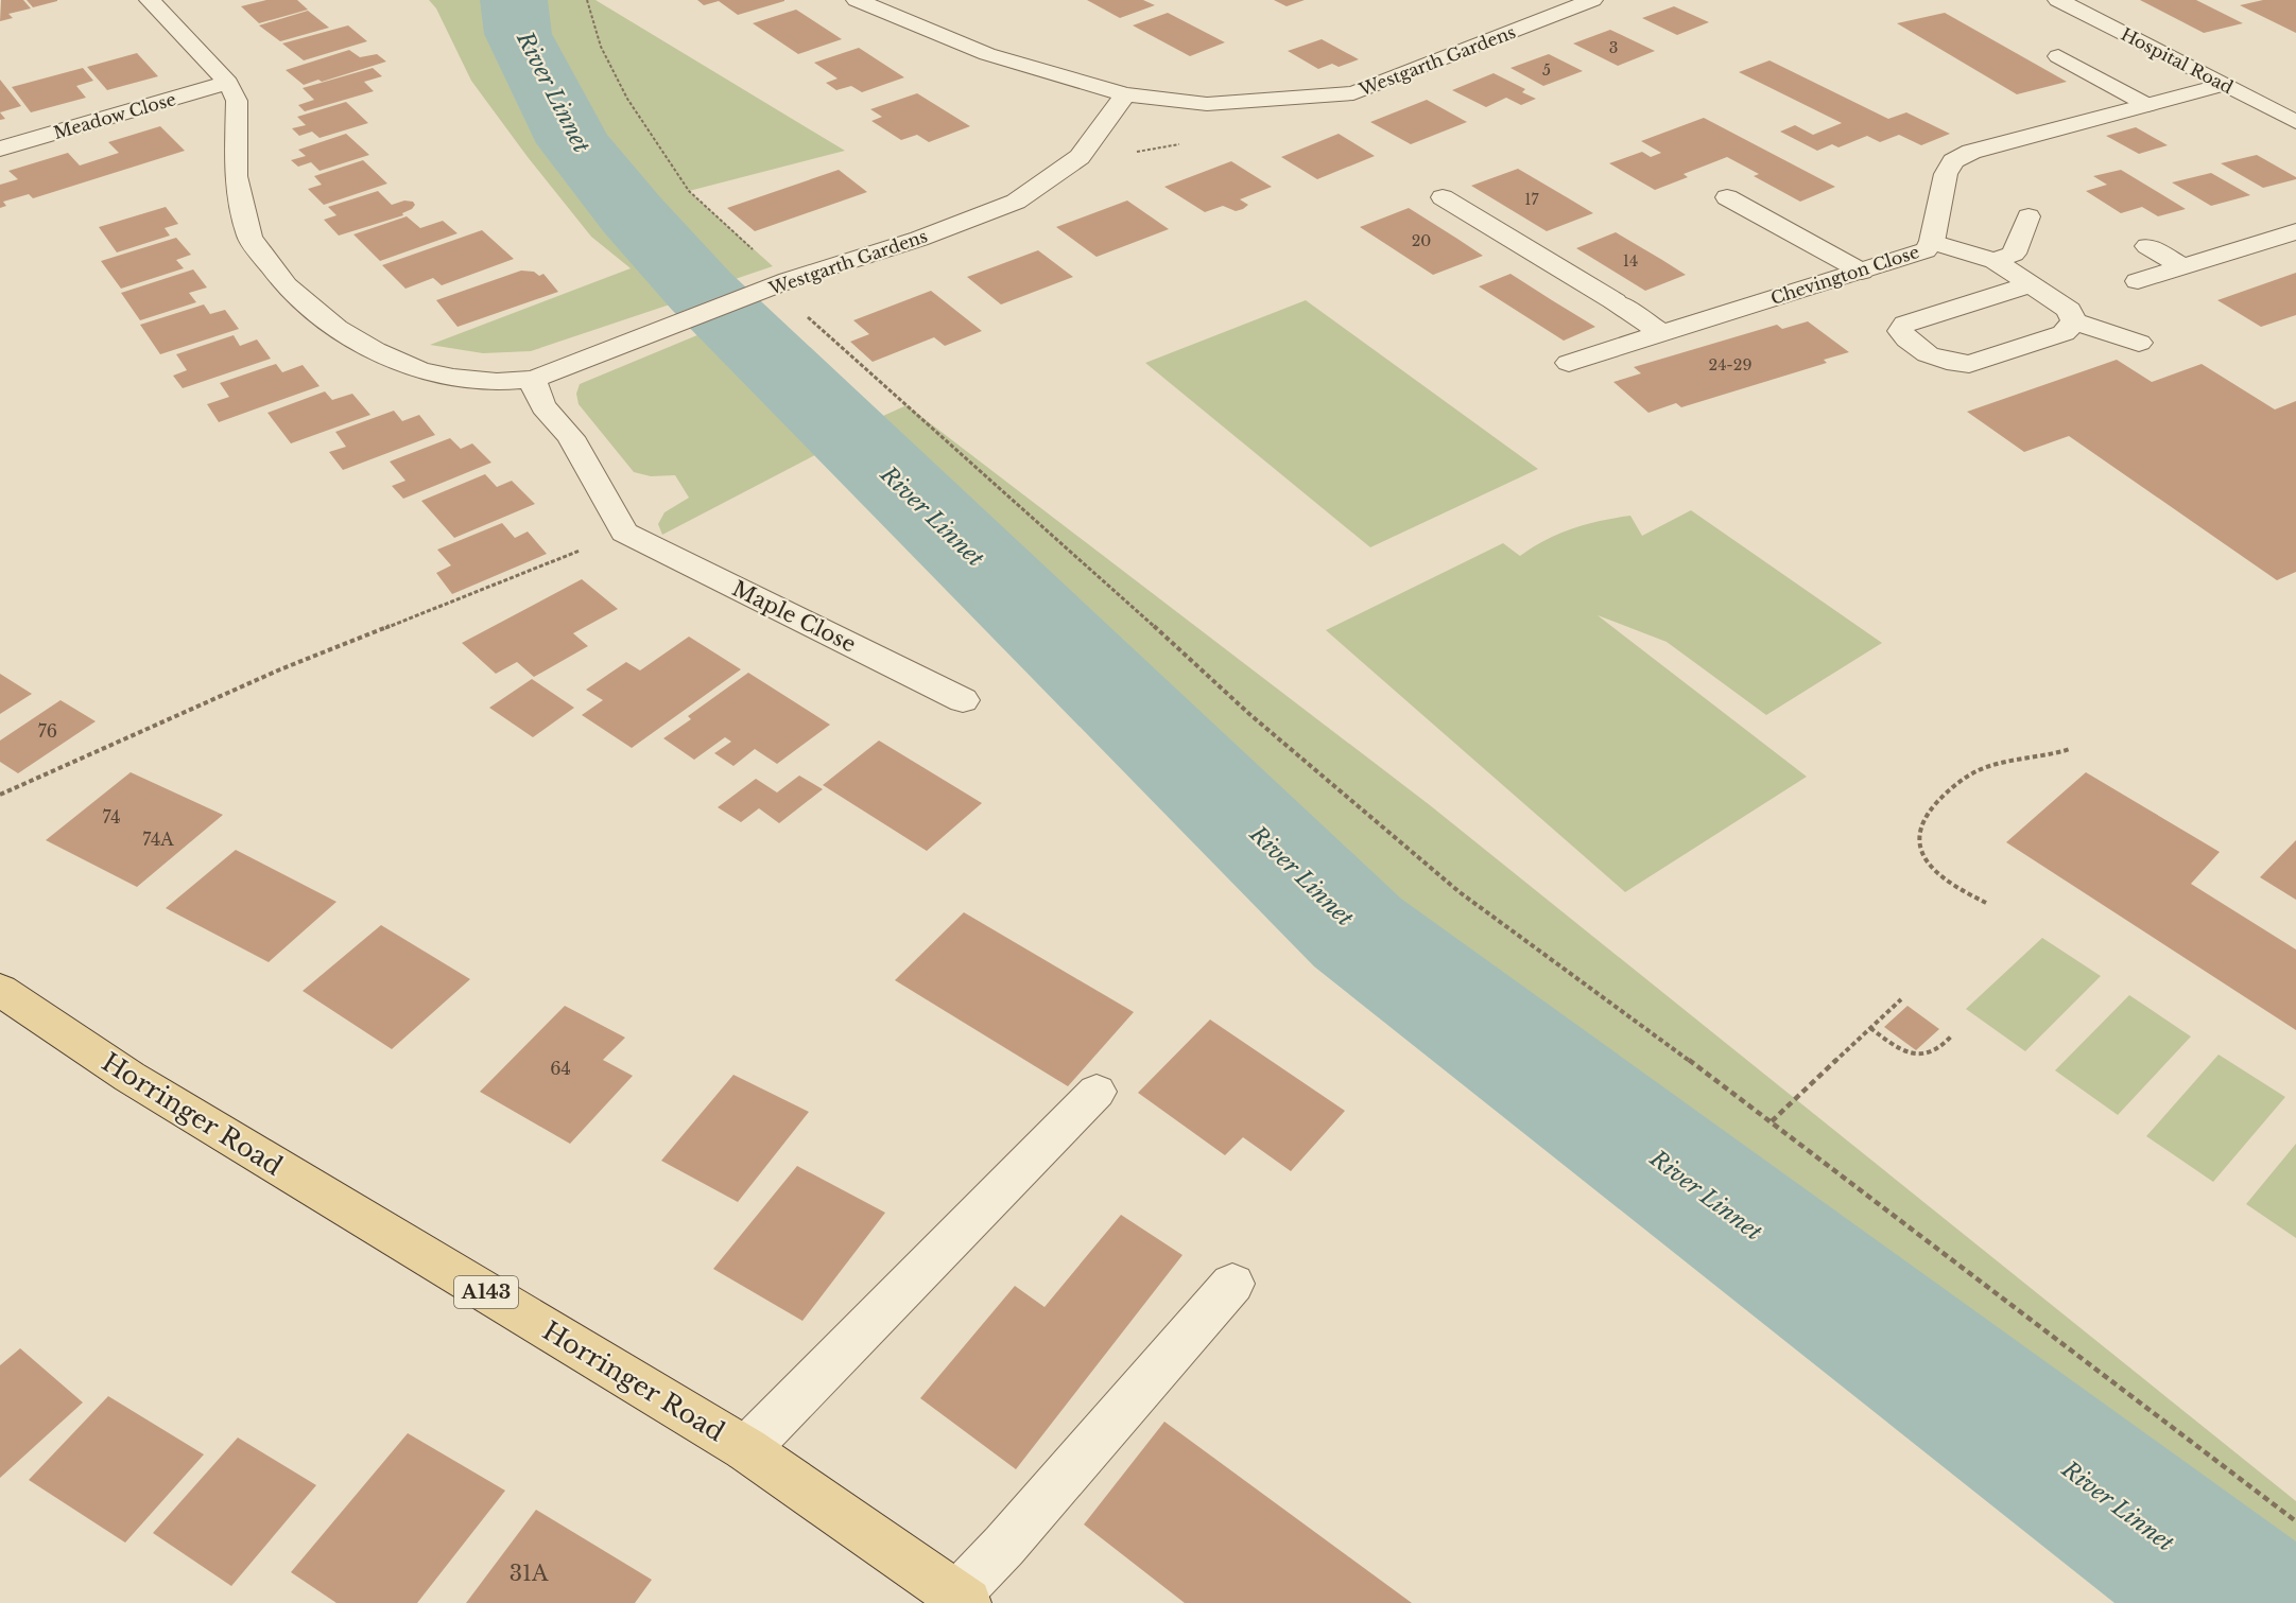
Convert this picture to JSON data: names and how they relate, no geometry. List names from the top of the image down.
{
  "streets": {
    "main road": ["Horringer Road", "A143"],
    "street": [
      "Westgarth Gardens",
      "Hospital Road",
      "Meadow Close",
      "Chevington Close",
      "Maple Close"
    ]
  },
  "crossings": [
    ["Westgarth Gardens", "Meadow Close"],
    ["Hospital Road", "Chevington Close"]
  ],
  "water": ["River Linnet"],
  "house_numbers": [
    "3",
    "5",
    "17",
    "20",
    "14",
    "24-29",
    "76",
    "74",
    "74A",
    "64",
    "31A"
  ]
}
